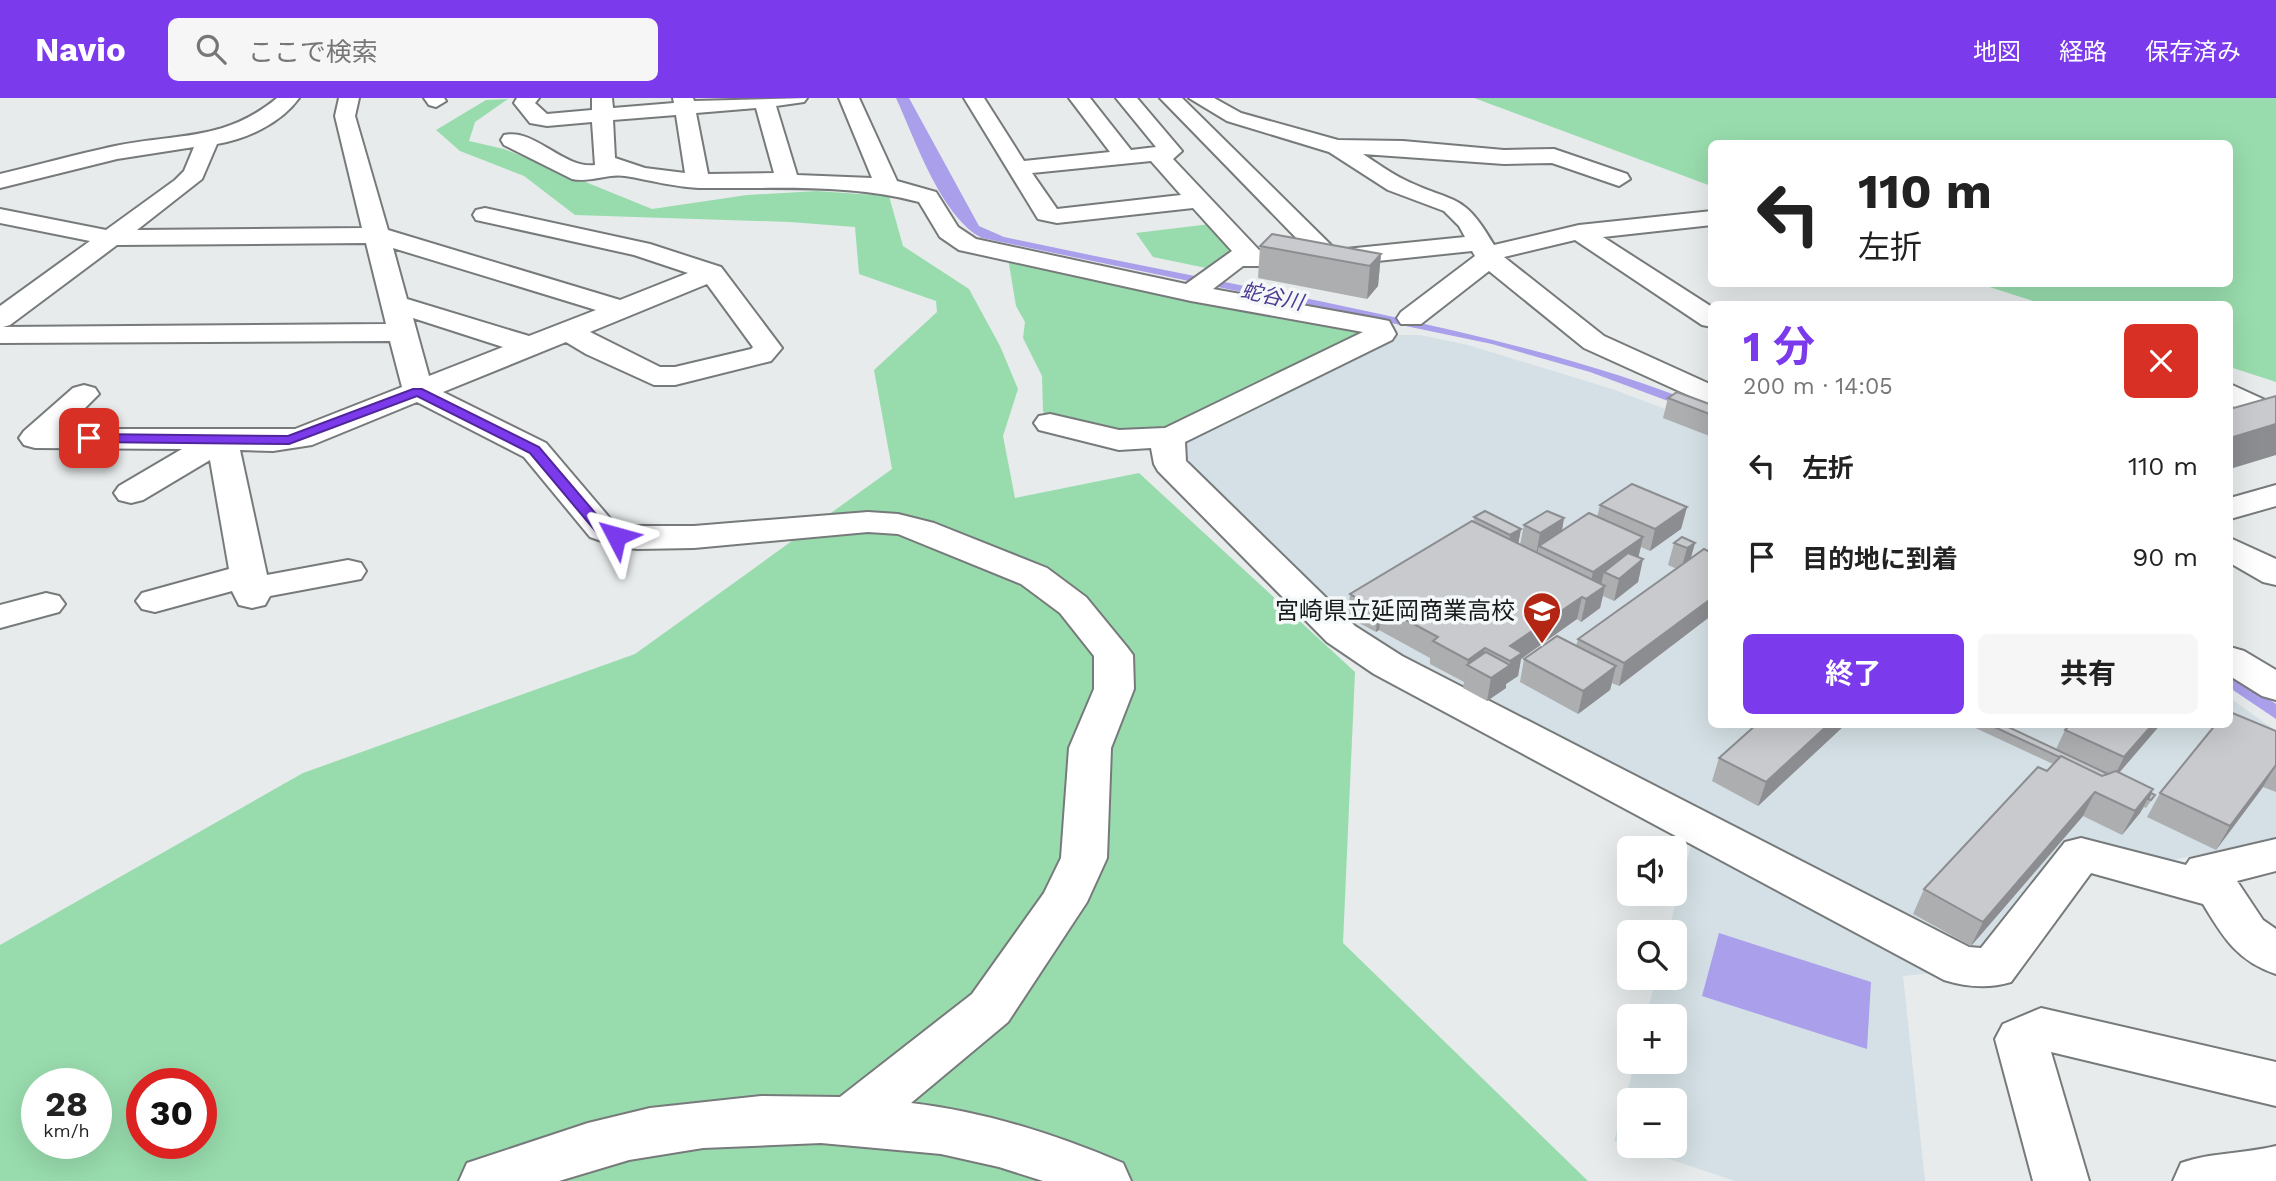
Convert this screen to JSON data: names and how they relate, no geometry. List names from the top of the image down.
{
  "water": ["蛇谷川"],
  "places": {
    "school or university": ["宮崎県立延岡商業高校"]
  },
  "page": {
    "header": "Navio",
    "search": "ここで検索",
    "nav": ["地図", "経路", "保存済み"],
    "turn": ["110 m", "左折"],
    "heading": ["1 分", "200 m · 14:05"],
    "list": [
      {
        "name": "左折",
        "value": "110 m"
      },
      {
        "name": "目的地に到着",
        "value": "90 m"
      }
    ],
    "buttons": ["終了", "共有"],
    "map_buttons": ["+", "−"],
    "speed": "28 km/h",
    "limit": "30"
  }
}
